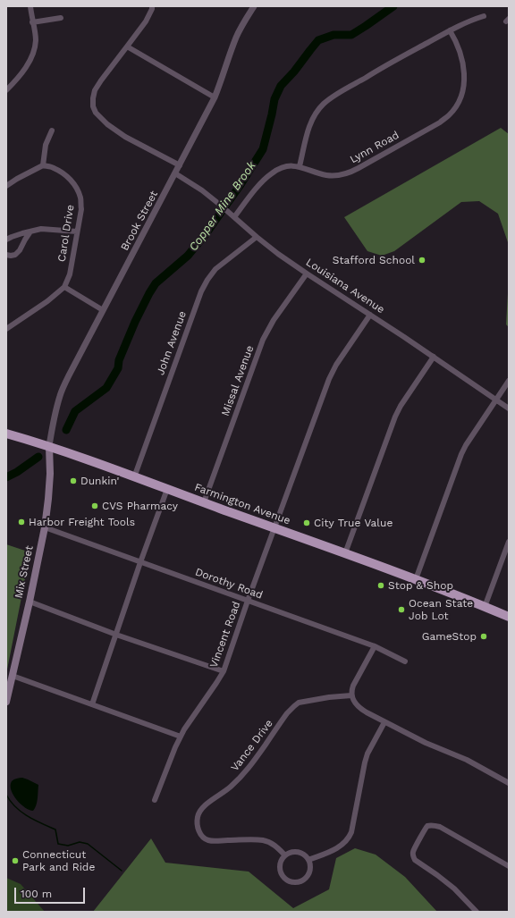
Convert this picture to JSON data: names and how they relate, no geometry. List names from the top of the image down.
{
  "streets": {
    "highway": ["Farmington Avenue"],
    "main road": ["Mix Street"],
    "street": [
      "Lynn Road",
      "Brook Street",
      "Carol Drive",
      "Louisiana Avenue",
      "John Avenue",
      "Missal Avenue",
      "Dorothy Road",
      "Vincent Road",
      "Vance Drive"
    ]
  },
  "crossings": [
    ["Lynn Road", "Louisiana Avenue"],
    ["Brook Street", "Louisiana Avenue"],
    ["Brook Street", "Farmington Avenue"],
    ["Brook Street", "Mix Street"],
    ["Louisiana Avenue", "John Avenue"],
    ["Louisiana Avenue", "Missal Avenue"],
    ["Louisiana Avenue", "Vincent Road"],
    ["John Avenue", "Farmington Avenue"],
    ["Missal Avenue", "Farmington Avenue"],
    ["Farmington Avenue", "Mix Street"],
    ["Farmington Avenue", "Vincent Road"],
    ["Mix Street", "Dorothy Road"],
    ["Dorothy Road", "Vincent Road"]
  ],
  "water": ["Copper Mine Brook"],
  "places": [
    "Stafford School",
    "Dunkin'",
    "CVS Pharmacy",
    "Harbor Freight Tools",
    "City True Value",
    "Stop & Shop",
    "Ocean State Job Lot",
    "GameStop",
    "Connecticut Park and Ride"
  ],
  "scale_bar": "100 m"
}
